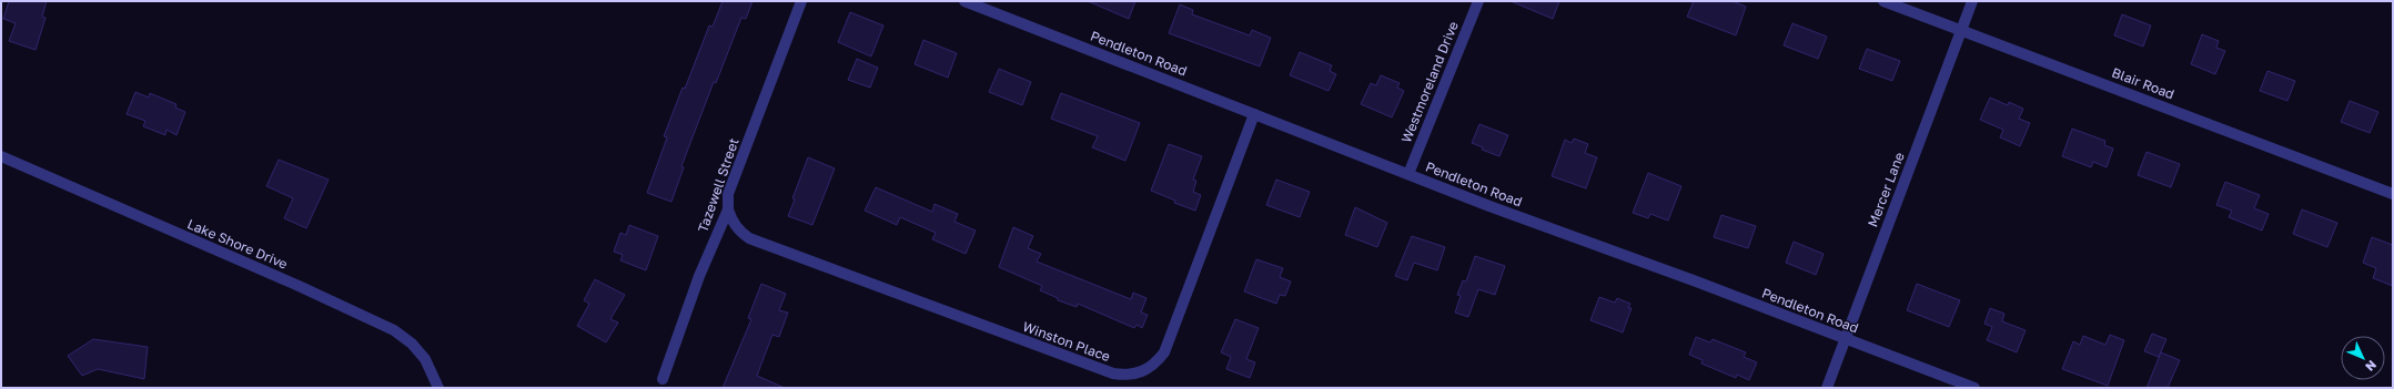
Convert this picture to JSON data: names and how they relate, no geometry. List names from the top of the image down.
{
  "streets": {
    "street": [
      "Pendleton Road",
      "Westmoreland Drive",
      "Blair Road",
      "Tazewell Street",
      "Mercer Lane",
      "Lake Shore Drive",
      "Winston Place"
    ]
  },
  "crossings": [
    ["Pendleton Road", "Westmoreland Drive"],
    ["Pendleton Road", "Mercer Lane"],
    ["Pendleton Road", "Winston Place"],
    ["Blair Road", "Mercer Lane"],
    ["Tazewell Street", "Winston Place"]
  ],
  "north": "bottom right"
}
